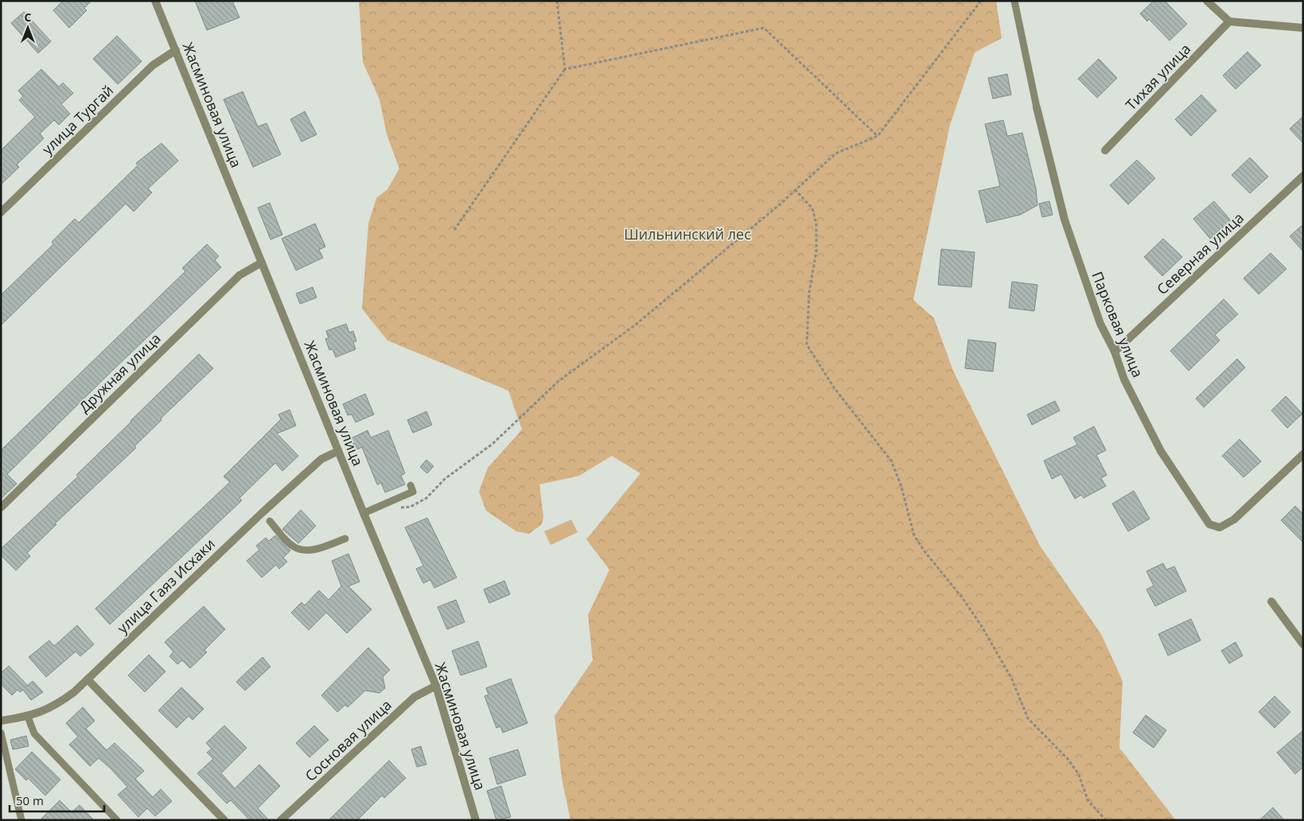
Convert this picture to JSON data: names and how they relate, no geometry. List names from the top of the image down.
{
  "streets": {
    "street": [
      "Тихая улица",
      "Жасминовая улица",
      "улица Тургай",
      "Северная улица",
      "Парковая улица",
      "Дружная улица",
      "улица Гаяз Исхаки",
      "Сосновая улица"
    ]
  },
  "crossings": [
    ["Жасминовая улица", "улица Тургай"],
    ["Жасминовая улица", "Дружная улица"],
    ["Жасминовая улица", "улица Гаяз Исхаки"],
    ["Жасминовая улица", "Сосновая улица"],
    ["Северная улица", "Парковая улица"]
  ],
  "parks": ["Шильнинский лес"],
  "scale_bar": "50 m",
  "north": "top"
}
